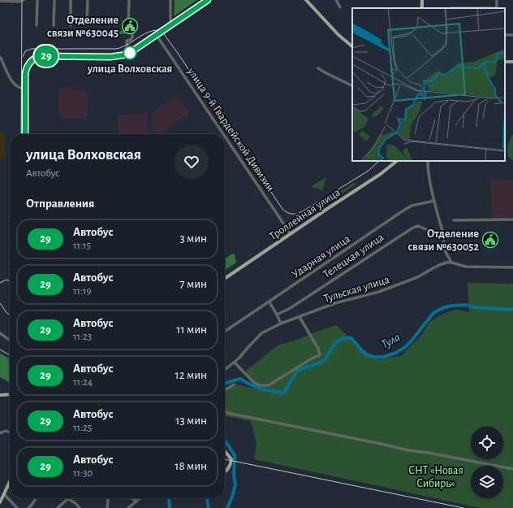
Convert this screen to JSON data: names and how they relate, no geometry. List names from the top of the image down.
{
  "streets": {
    "main road": ["Троллейная улица"],
    "street": [
      "улица 9-й Гвардейской Дивизии",
      "Телецкая улица",
      "Ударная улица",
      "Тульская улица"
    ]
  },
  "crossings": [
    ["улица 9-й Гвардейской Дивизии", "Троллейная улица"]
  ],
  "water": ["Тула"],
  "parks": ["СНТ «Новая Сибирь»"],
  "places": {
    "public building": ["Отделение связи №630045", "Отделение связи №630052"],
    "other": ["улица Волховская"]
  },
  "lines": ["bus line 29"],
  "page": {
    "on_map": "29",
    "heading": [
      ["улица Волховская", "Автобус"],
      "Отправления"
    ],
    "list": [
      {
        "mark": "29",
        "name": "Автобус",
        "note": "11:15",
        "value": "3 мин"
      },
      {
        "mark": "29",
        "name": "Автобус",
        "note": "11:19",
        "value": "7 мин"
      },
      {
        "mark": "29",
        "name": "Автобус",
        "note": "11:23",
        "value": "11 мин"
      },
      {
        "mark": "29",
        "name": "Автобус",
        "note": "11:24",
        "value": "12 мин"
      },
      {
        "mark": "29",
        "name": "Автобус",
        "note": "11:25",
        "value": "13 мин"
      },
      {
        "mark": "29",
        "name": "Автобус",
        "note": "11:30",
        "value": "18 мин"
      }
    ]
  }
}
